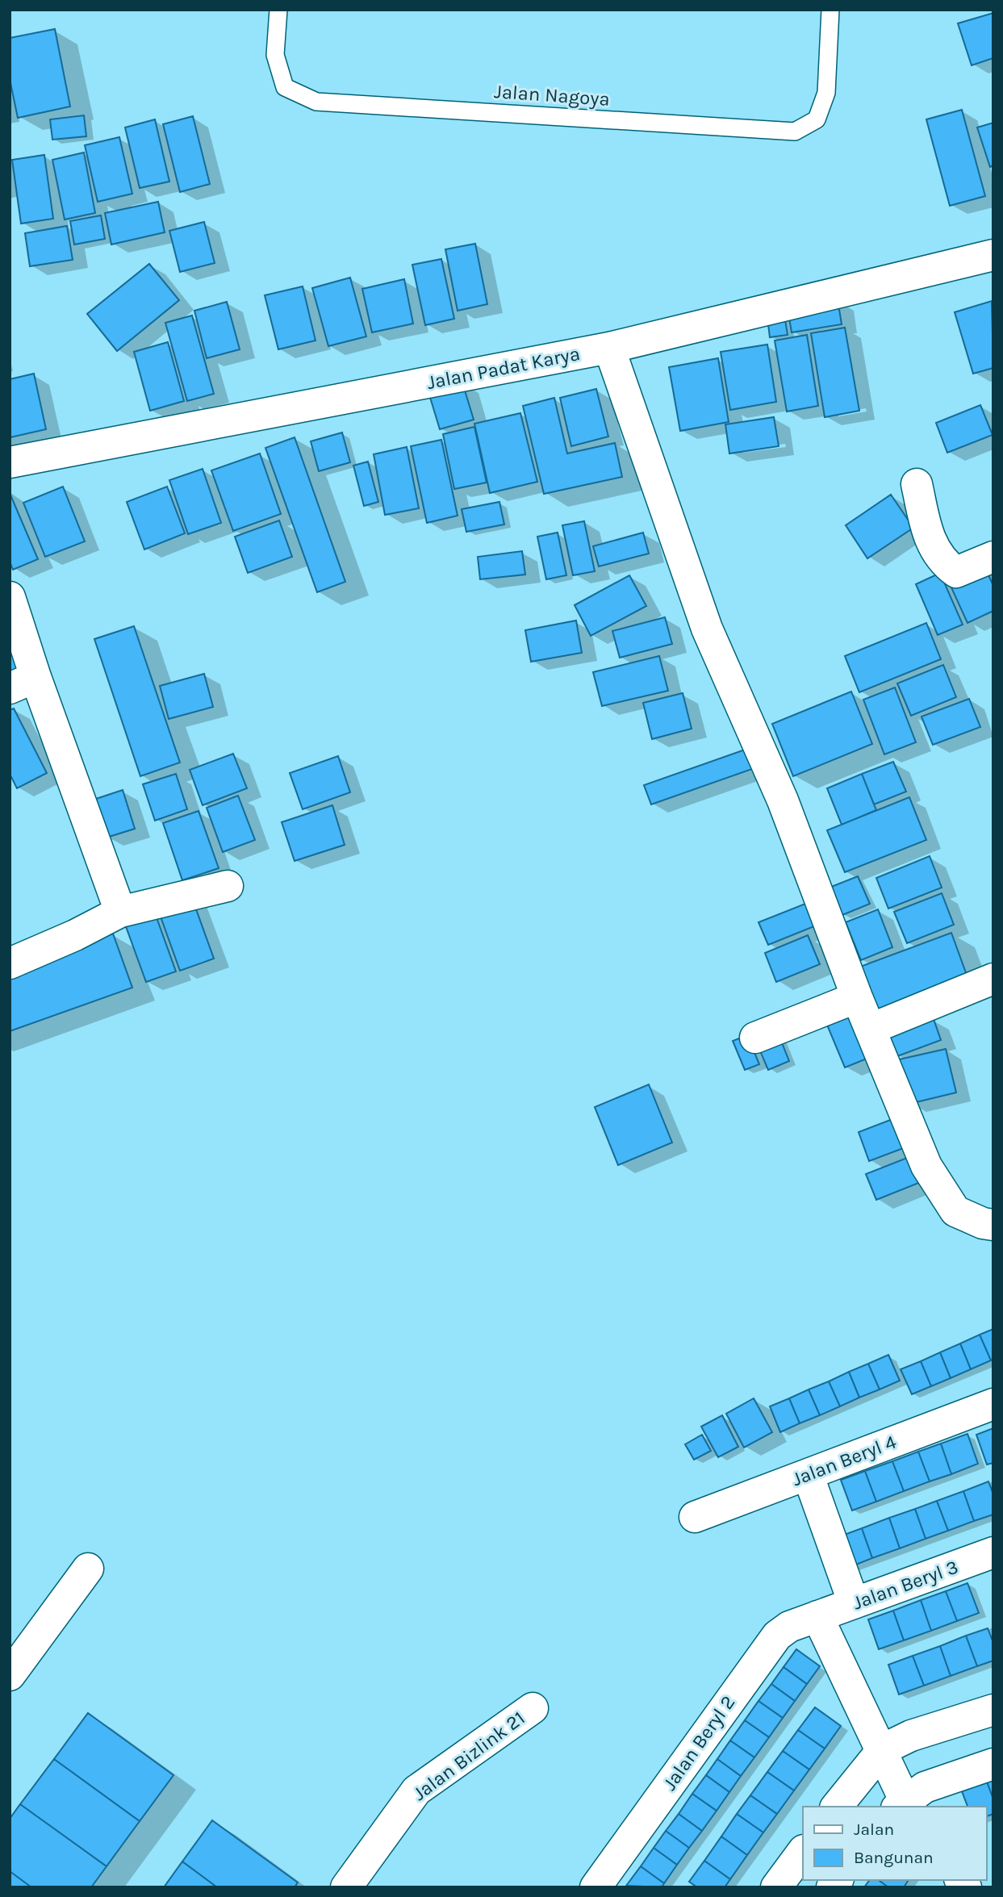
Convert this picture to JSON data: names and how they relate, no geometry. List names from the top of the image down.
{
  "streets": {
    "street": [
      "Jalan Padat Karya",
      "Jalan Beryl 4",
      "Jalan Beryl 3",
      "Jalan Beryl 2",
      "Jalan Bizlink 21"
    ],
    "lane": ["Jalan Nagoya"]
  },
  "crossings": [
    ["Jalan Beryl 3", "Jalan Beryl 2"]
  ],
  "legend": ["Jalan", "Bangunan"]
}
